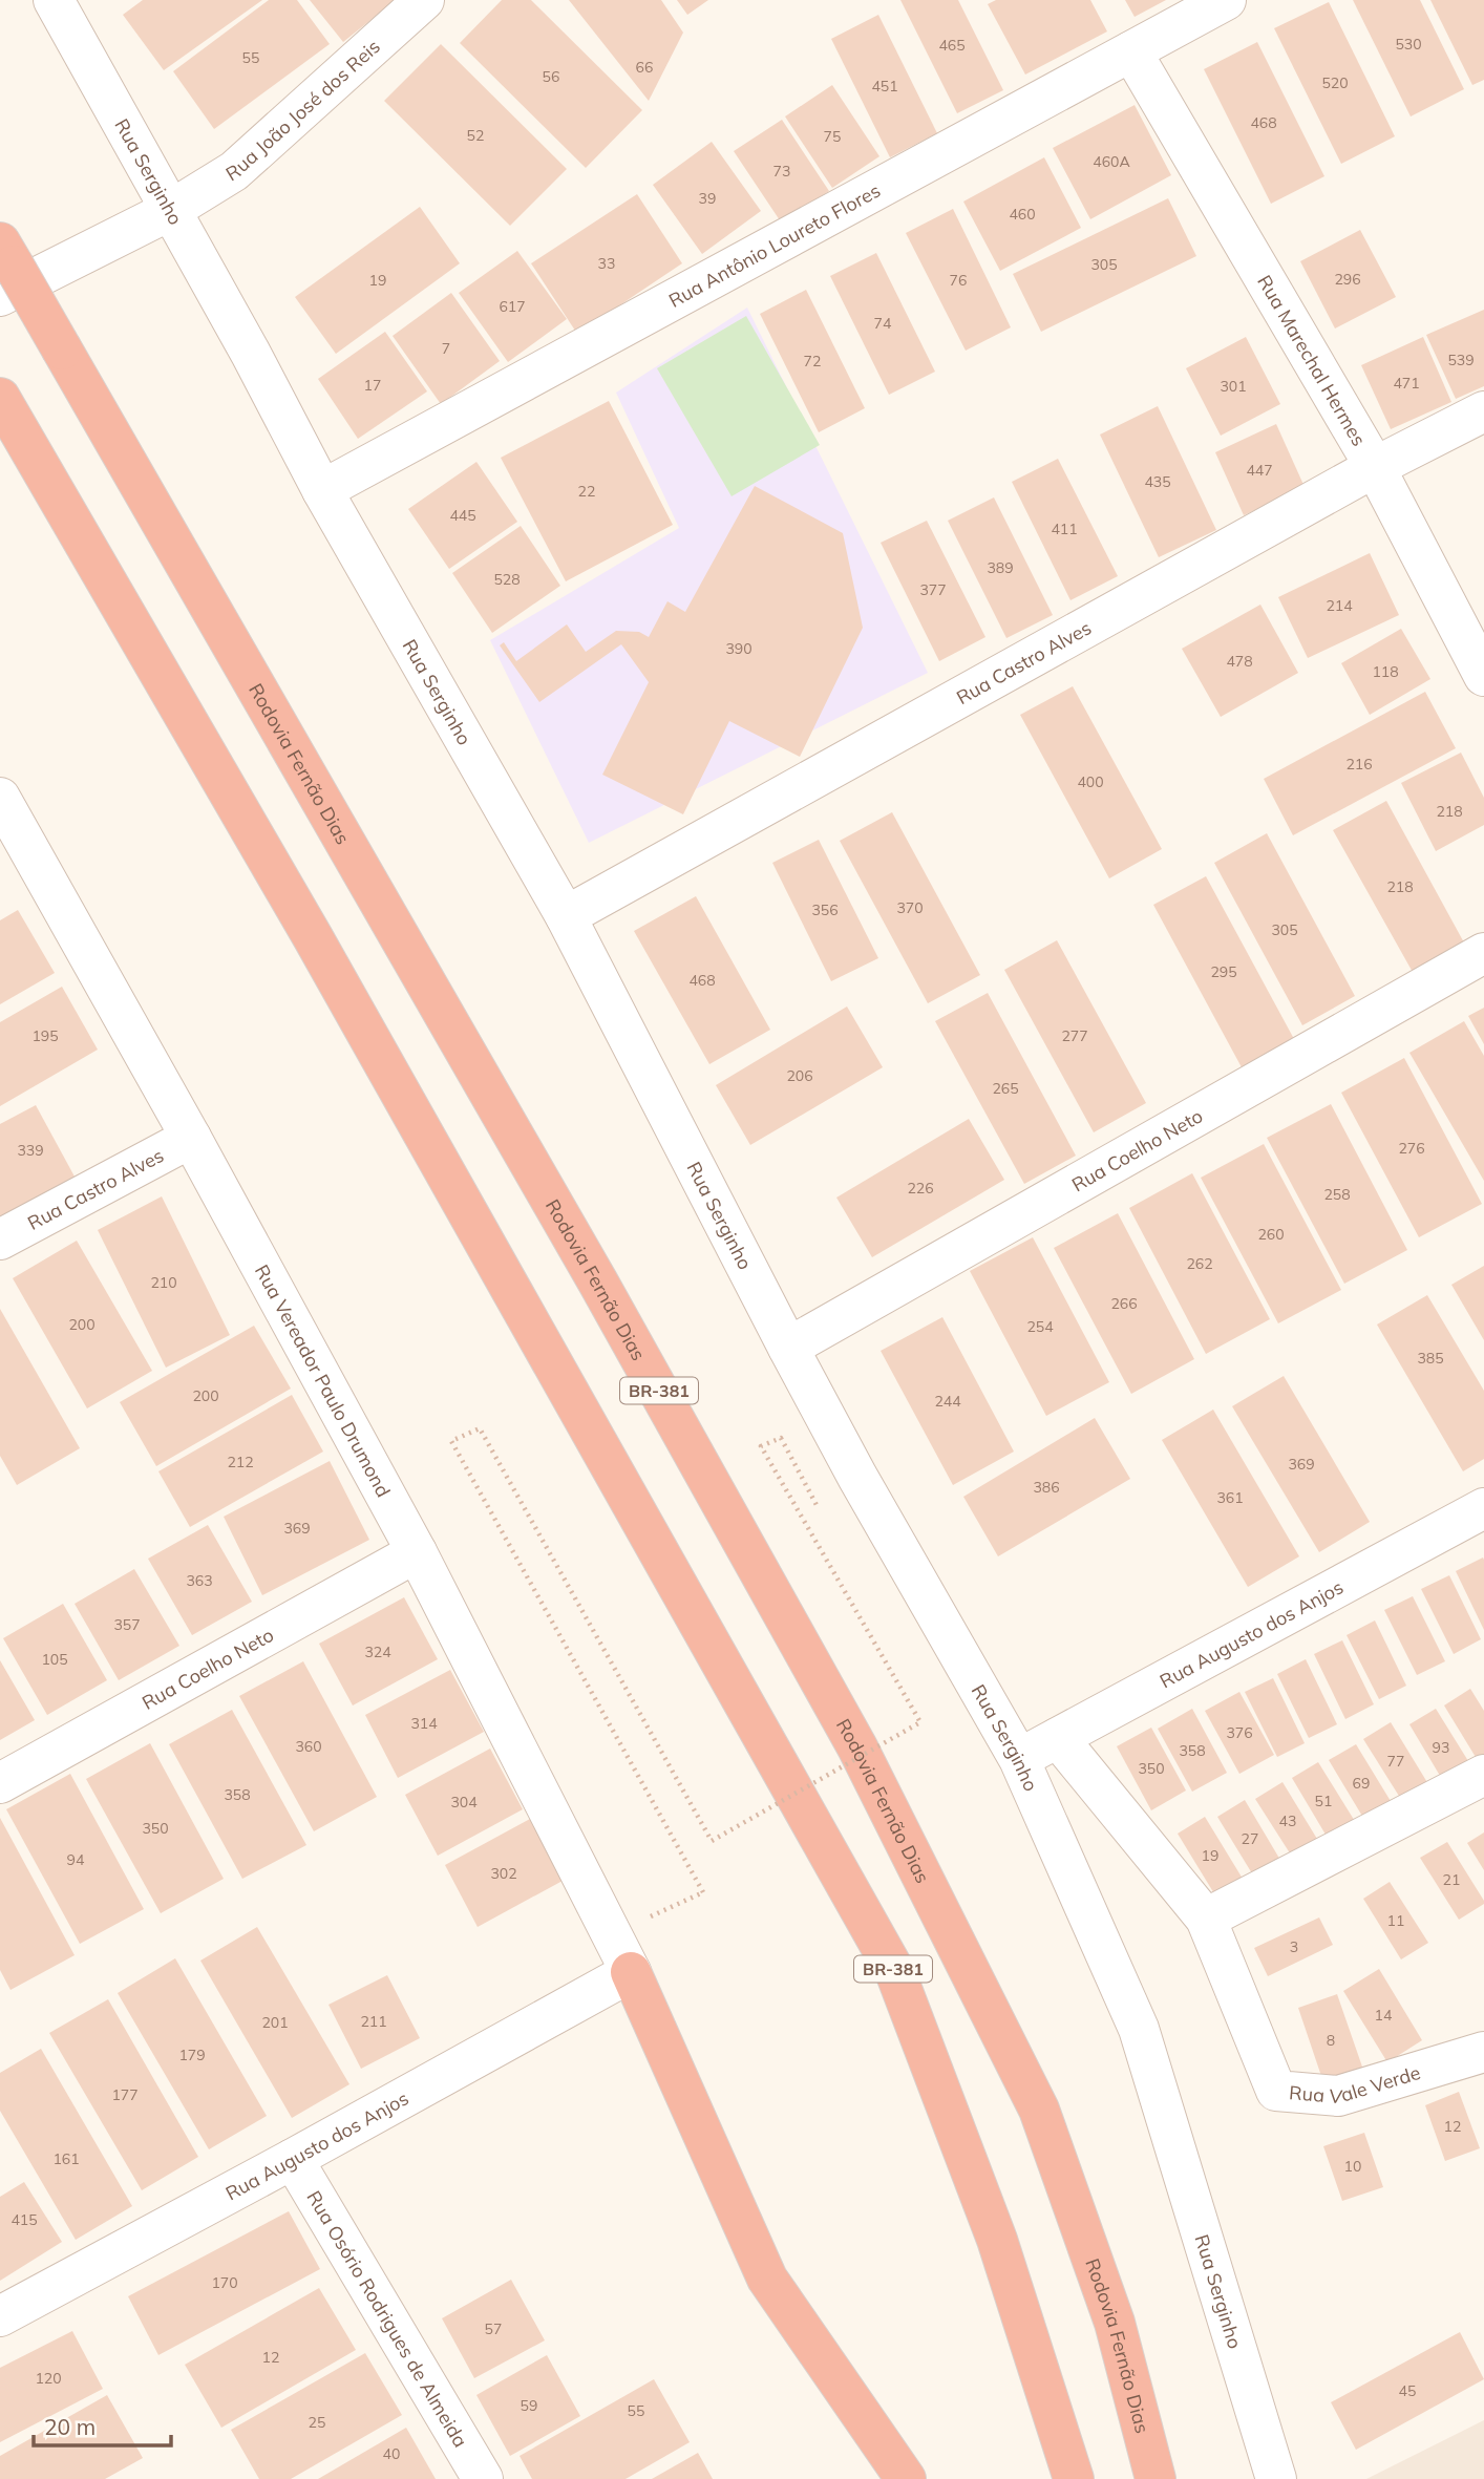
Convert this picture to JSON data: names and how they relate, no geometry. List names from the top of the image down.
{
  "streets": {
    "highway": ["Rodovia Fernão Dias", "BR-381"],
    "street": [
      "Rua João José dos Reis",
      "Rua Serginho",
      "Rua Antônio Loureto Flores",
      "Rua Marechal Hermes",
      "Rua Castro Alves",
      "Rua Coelho Neto",
      "Rua Vereador Paulo Drumond",
      "Rua Augusto dos Anjos",
      "Rua Vale Verde",
      "Rua Osório Rodrigues de Almeida"
    ]
  },
  "crossings": [
    ["Rua João José dos Reis", "Rua Serginho"],
    ["Rua João José dos Reis", "Rodovia Fernão Dias"],
    ["Rua Serginho", "Rua Antônio Loureto Flores"],
    ["Rua Serginho", "Rua Castro Alves"],
    ["Rua Serginho", "Rua Coelho Neto"],
    ["Rua Serginho", "Rua Augusto dos Anjos"],
    ["Rua Antônio Loureto Flores", "Rua Marechal Hermes"],
    ["Rua Marechal Hermes", "Rua Castro Alves"],
    ["Rua Castro Alves", "Rua Vereador Paulo Drumond"],
    ["Rua Coelho Neto", "Rua Vereador Paulo Drumond"],
    ["Rua Vereador Paulo Drumond", "Rua Augusto dos Anjos"],
    ["Rua Augusto dos Anjos", "Rua Osório Rodrigues de Almeida"]
  ],
  "house_numbers": [
    "530",
    "465",
    "55",
    "66",
    "56",
    "520",
    "451",
    "468",
    "52",
    "75",
    "460A",
    "73",
    "39",
    "460",
    "33",
    "305",
    "296",
    "19",
    "76",
    "617",
    "74",
    "7",
    "539",
    "72",
    "471",
    "17",
    "301",
    "447",
    "435",
    "22",
    "445",
    "411",
    "389",
    "528",
    "377",
    "214",
    "390",
    "478",
    "118",
    "216",
    "400",
    "218",
    "218",
    "370",
    "356",
    "305",
    "295",
    "468",
    "195",
    "277",
    "206",
    "265",
    "276",
    "339",
    "226",
    "258",
    "260",
    "262",
    "210",
    "266",
    "200",
    "254",
    "385",
    "200",
    "244",
    "212",
    "369",
    "386",
    "361",
    "369",
    "363",
    "357",
    "324",
    "105",
    "314",
    "376",
    "360",
    "93",
    "358",
    "77",
    "350",
    "69",
    "358",
    "51",
    "304",
    "43",
    "350",
    "27",
    "19",
    "94",
    "302",
    "21",
    "11",
    "3",
    "14",
    "211",
    "201",
    "8",
    "179",
    "177",
    "12",
    "161",
    "10",
    "415",
    "170",
    "57",
    "12",
    "120",
    "45",
    "59",
    "55",
    "25",
    "40"
  ],
  "scale_bar": "20 m"
}
